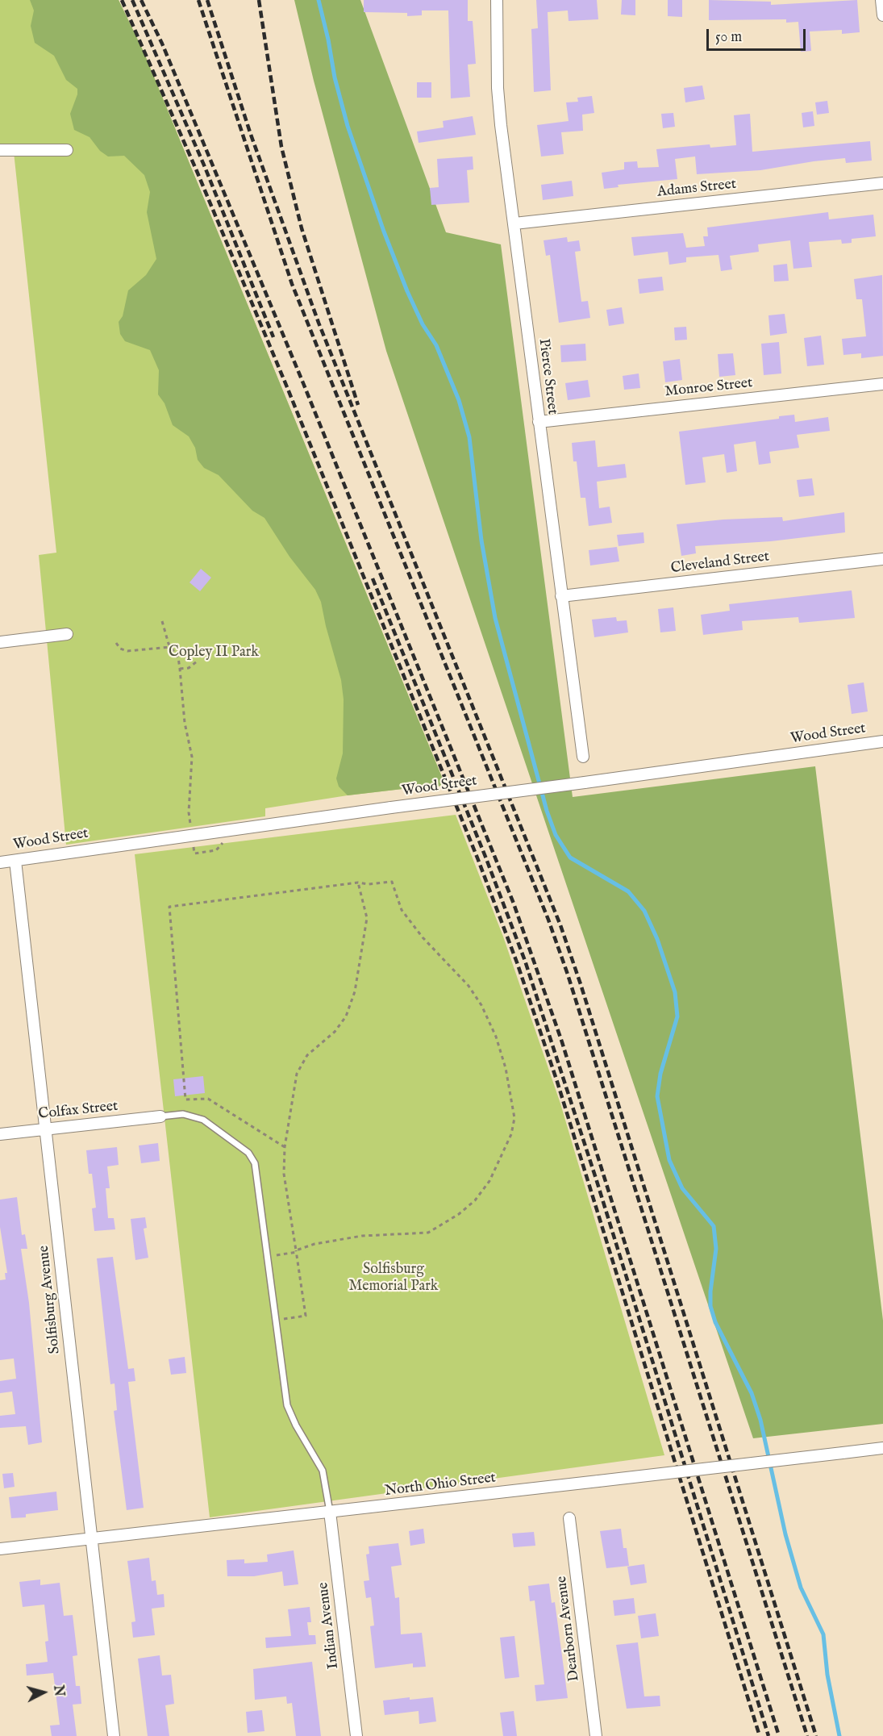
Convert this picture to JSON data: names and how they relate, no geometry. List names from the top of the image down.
{
  "streets": {
    "street": [
      "Adams Street",
      "Pierce Street",
      "Monroe Street",
      "Cleveland Street",
      "Wood Street",
      "Colfax Street",
      "Solfisburg Avenue",
      "North Ohio Street",
      "Indian Avenue",
      "Dearborn Avenue"
    ]
  },
  "crossings": [
    ["Adams Street", "Pierce Street"],
    ["Pierce Street", "Monroe Street"],
    ["Pierce Street", "Cleveland Street"],
    ["Wood Street", "Solfisburg Avenue"],
    ["Colfax Street", "Solfisburg Avenue"],
    ["Solfisburg Avenue", "North Ohio Street"],
    ["North Ohio Street", "Indian Avenue"]
  ],
  "parks": ["Copley II Park", "Solfisburg Memorial Park"],
  "scale_bar": "50 m",
  "north": "right"
}
